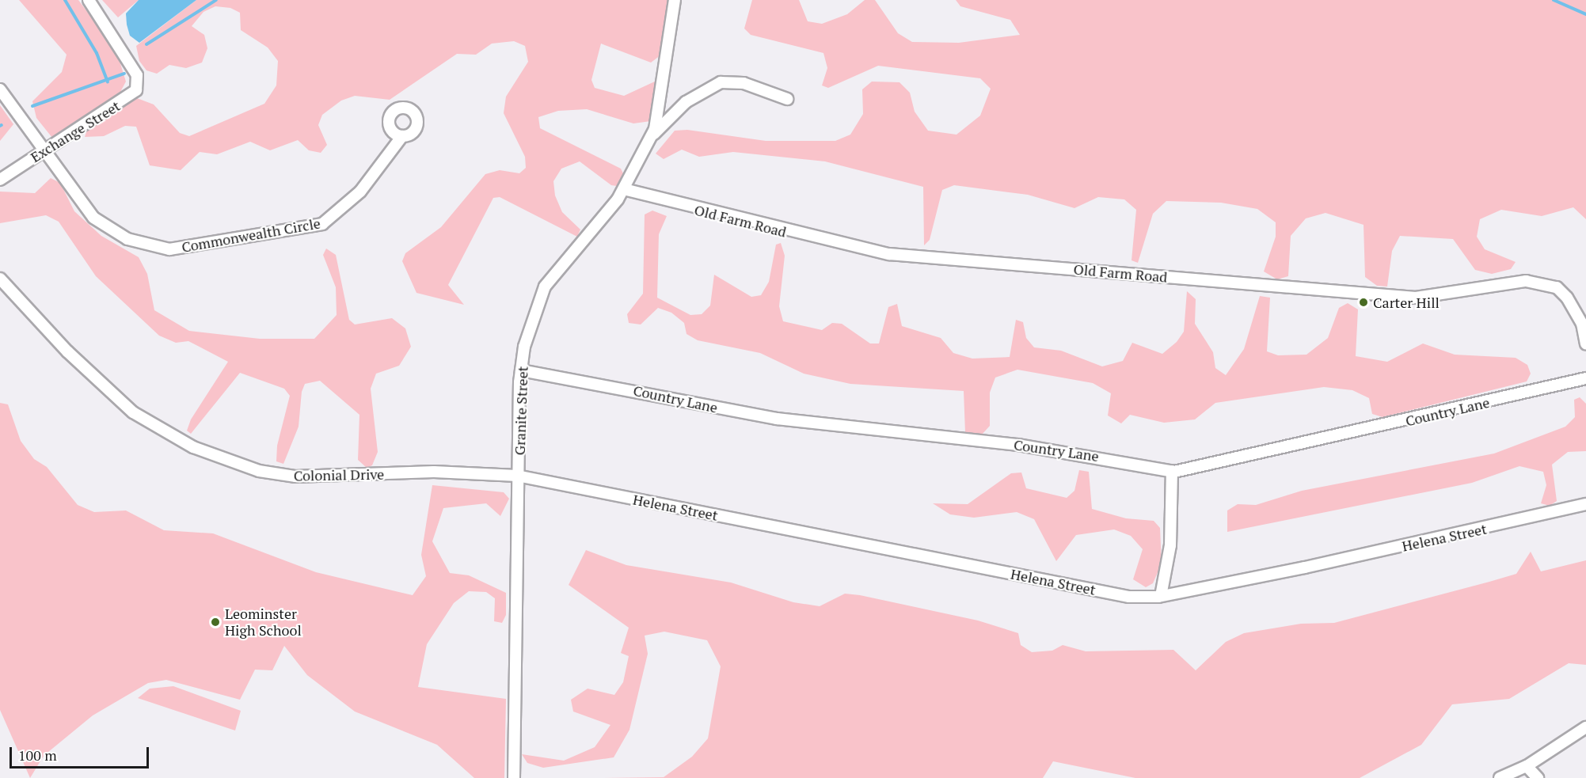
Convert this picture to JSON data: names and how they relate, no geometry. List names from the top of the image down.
{
  "streets": {
    "street": [
      "Exchange Street",
      "Old Farm Road",
      "Commonwealth Circle",
      "Country Lane",
      "Granite Street",
      "Colonial Drive",
      "Helena Street"
    ]
  },
  "crossings": [
    ["Exchange Street", "Commonwealth Circle"],
    ["Old Farm Road", "Granite Street"],
    ["Country Lane", "Granite Street"],
    ["Granite Street", "Colonial Drive"],
    ["Granite Street", "Helena Street"],
    ["Colonial Drive", "Helena Street"]
  ],
  "places": ["Carter Hill", "Leominster High School"],
  "scale_bar": "100 m"
}
